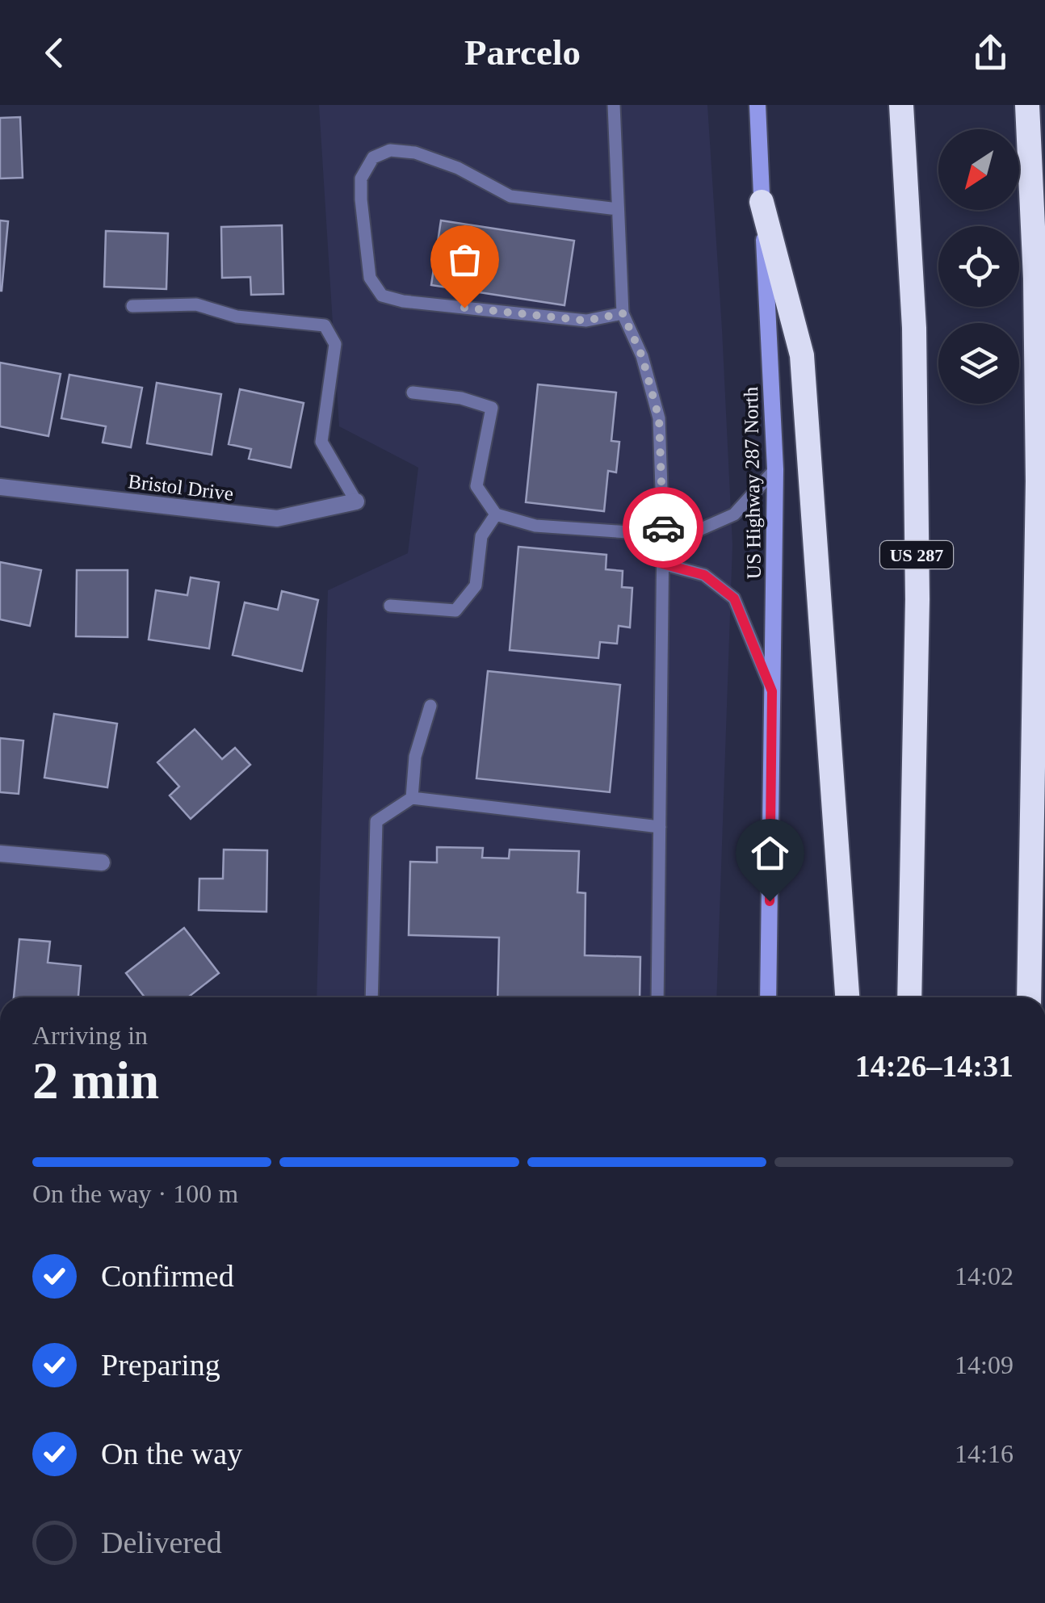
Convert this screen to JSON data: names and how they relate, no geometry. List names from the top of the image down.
{
  "streets": {
    "highway": ["US 287"],
    "main road": ["US Highway 287 North"],
    "street": ["Bristol Drive"]
  },
  "north": "bottom left",
  "page": {
    "header": "Parcelo",
    "heading": ["2 min", "Arriving in", "14:26–14:31"],
    "bar": "On the way · 100 m",
    "list": [
      ["Confirmed", "14:02"],
      ["Preparing", "14:09"],
      ["On the way", "14:16"],
      "Delivered"
    ]
  }
}
